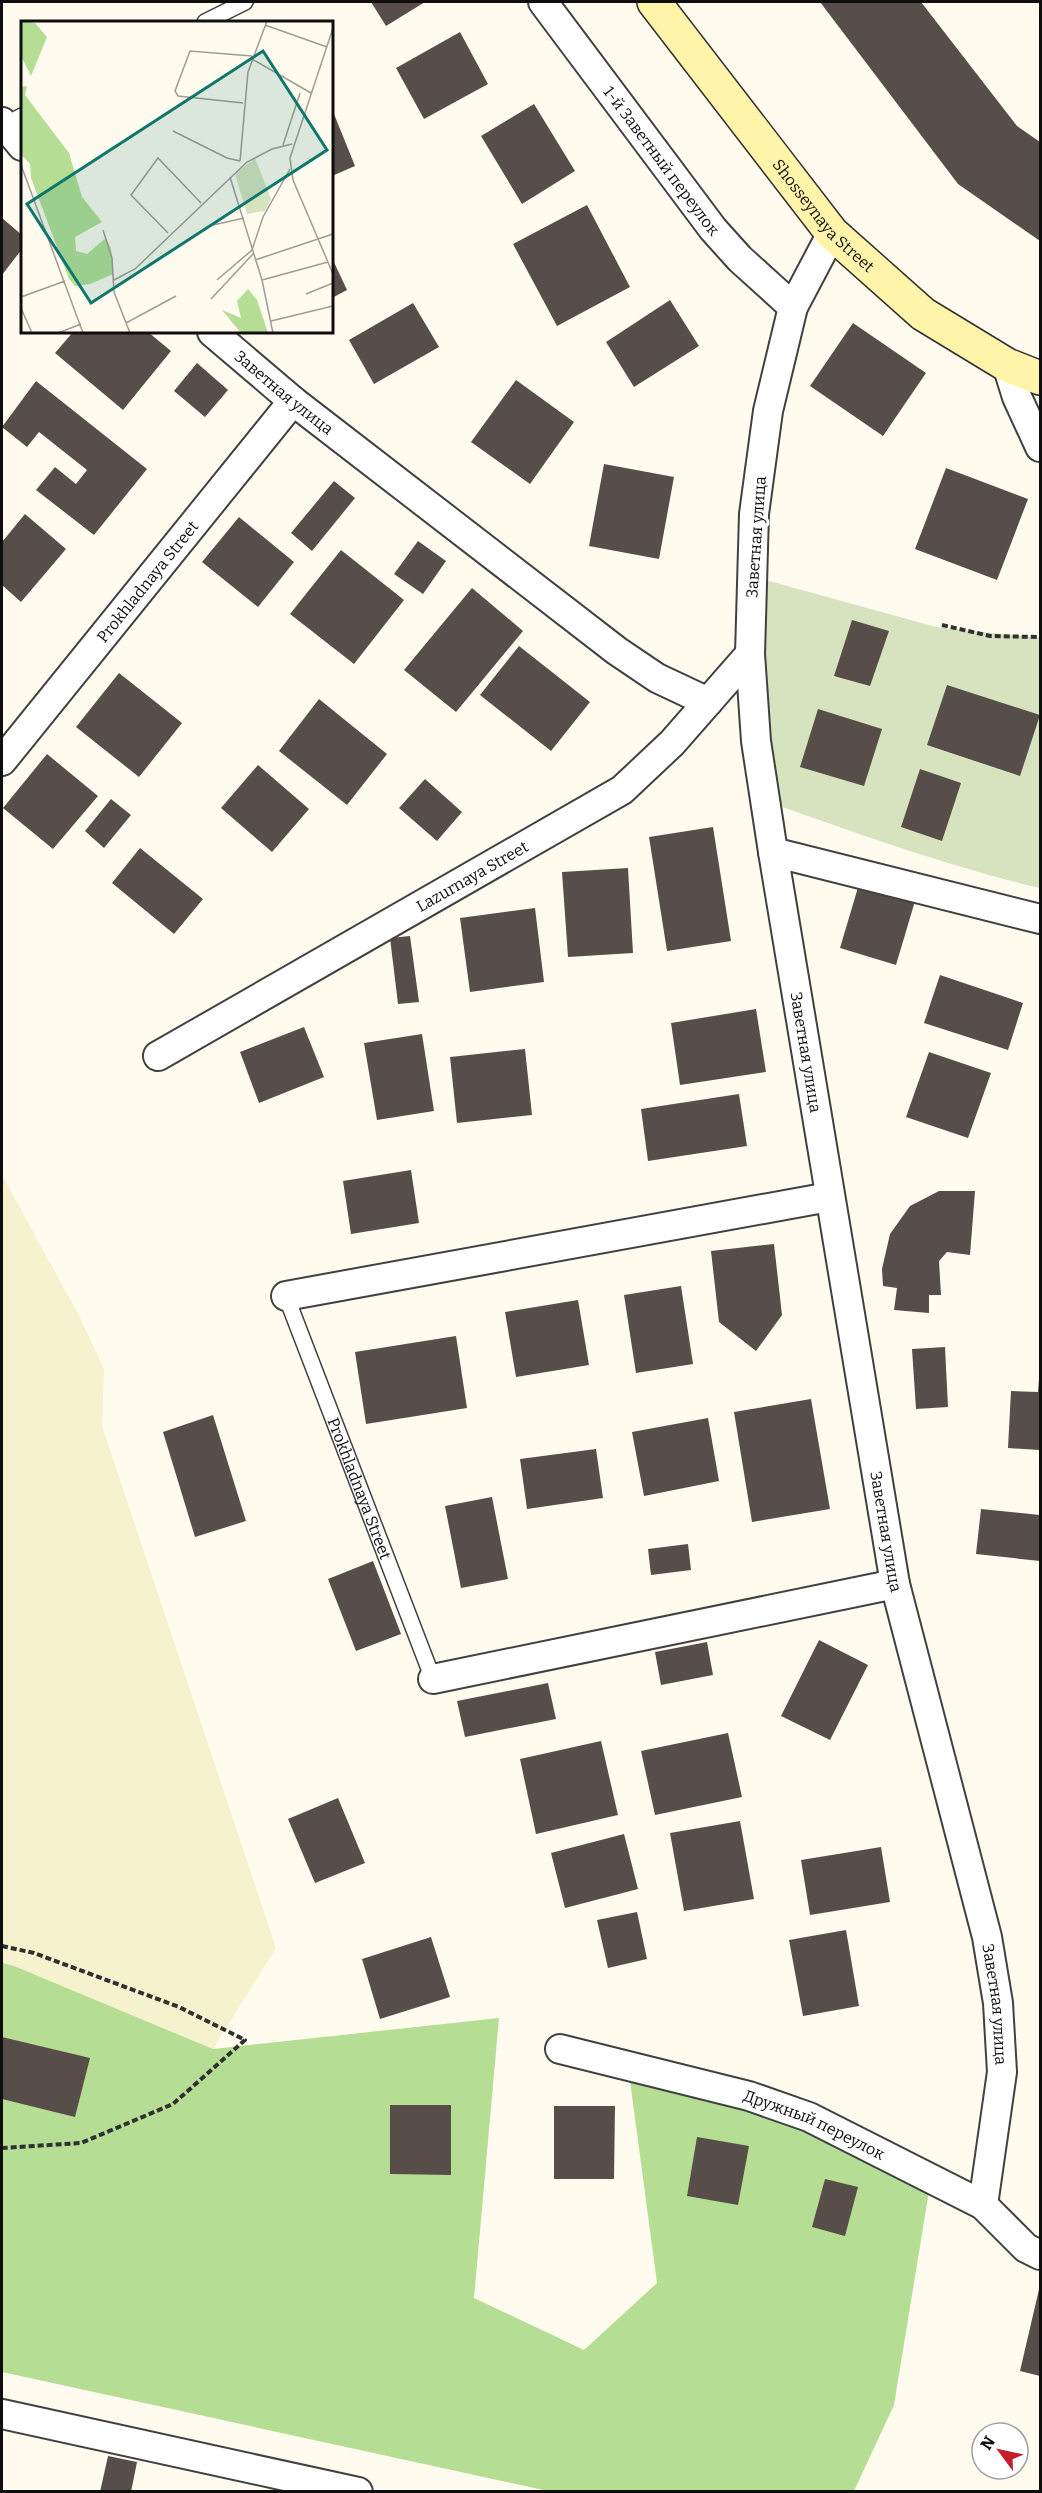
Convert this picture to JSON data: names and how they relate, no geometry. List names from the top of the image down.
{
  "streets": {
    "street": [
      "1-й Заветный переулок",
      "Shosseynaya Street",
      "Заветная улица",
      "Prokhladnaya Street",
      "Lazurnaya Street",
      "Дружный переулок"
    ]
  },
  "crossings": [
    ["1-й Заветный переулок", "Заветная улица"],
    ["Shosseynaya Street", "Заветная улица"],
    ["Заветная улица", "Prokhladnaya Street"],
    ["Заветная улица", "Lazurnaya Street"],
    ["Заветная улица", "Дружный переулок"]
  ],
  "north": "top left"
}
